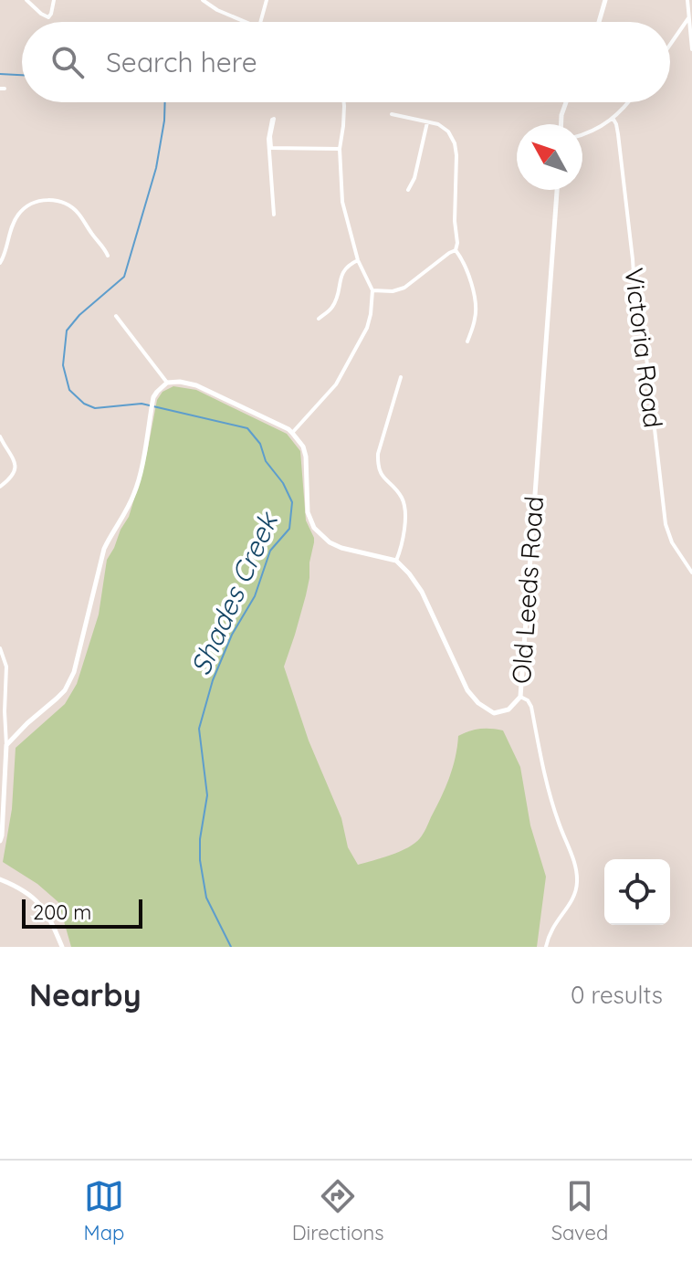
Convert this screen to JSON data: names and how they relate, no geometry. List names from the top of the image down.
{
  "streets": {
    "main road": ["Old Leeds Road"],
    "street": ["Victoria Road"]
  },
  "water": ["Shades Creek"],
  "scale_bar": "200 m",
  "north": "top left",
  "page": {
    "search": "Search here",
    "scale": "200 m",
    "heading": ["Nearby", "0 results"],
    "nav": ["Map", "Directions", "Saved"]
  }
}
